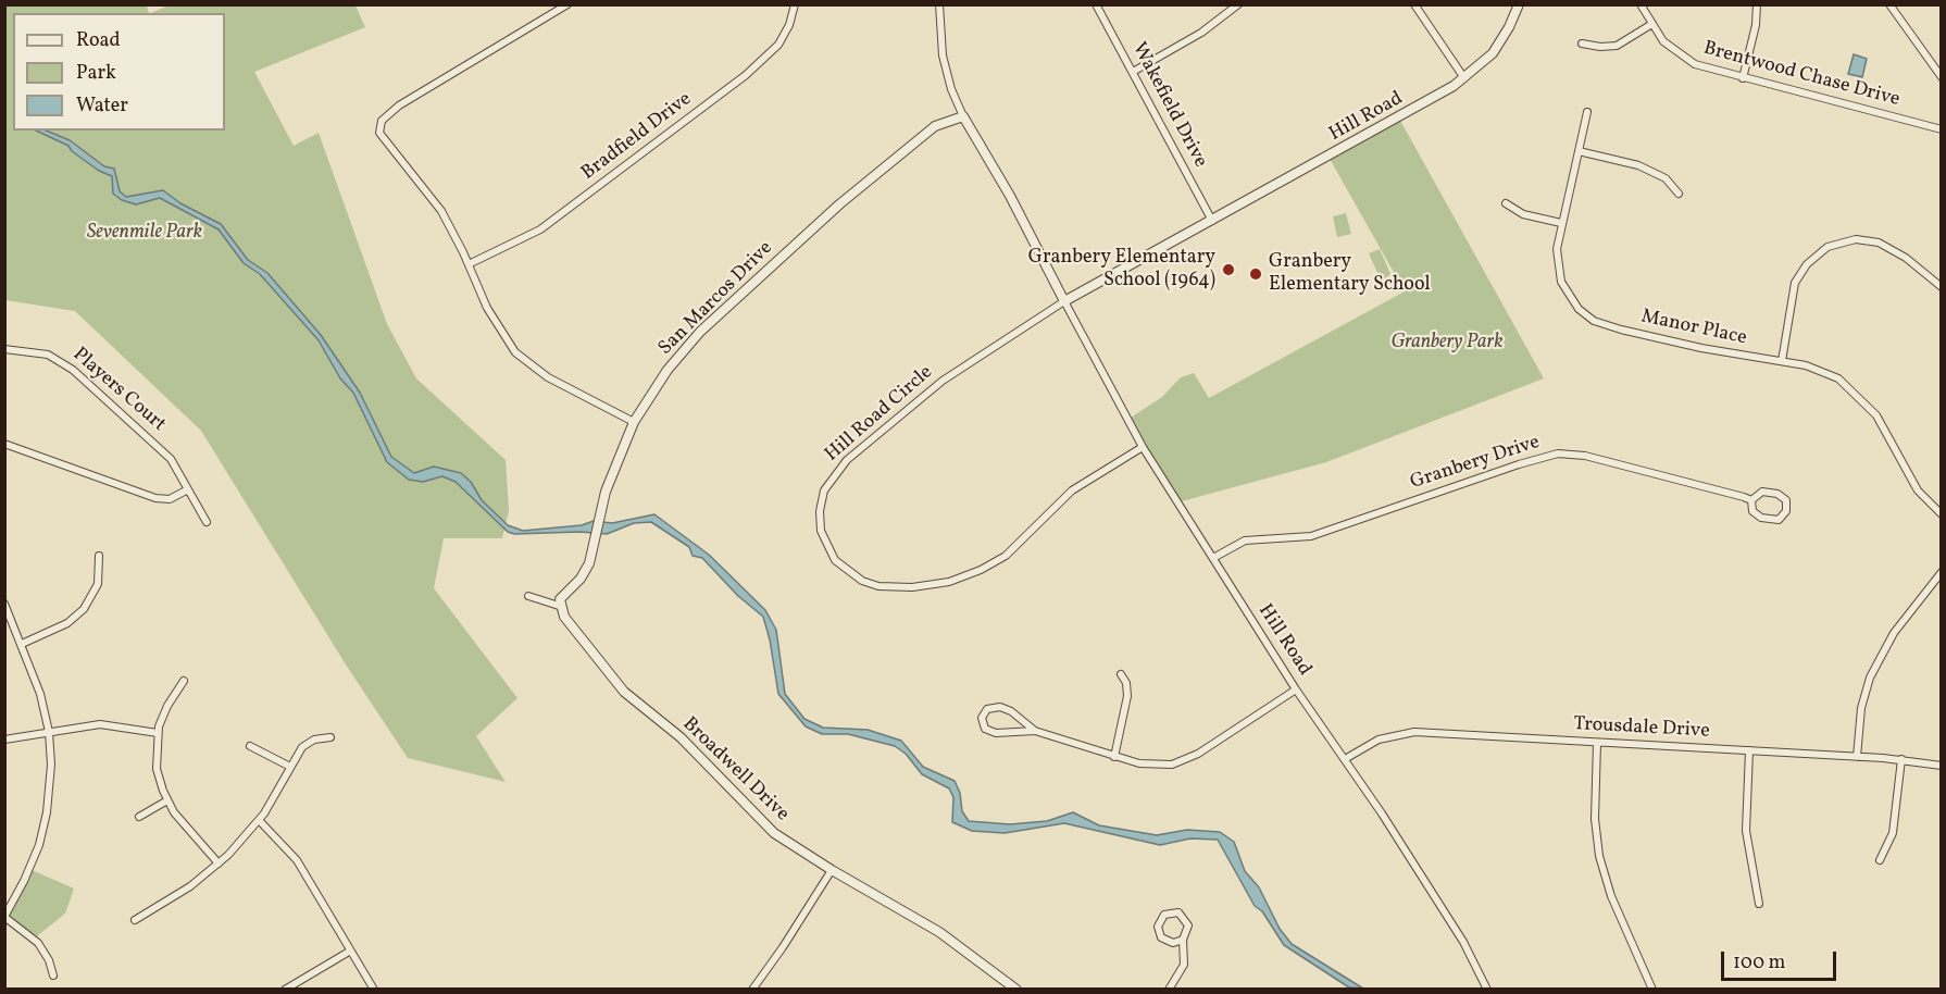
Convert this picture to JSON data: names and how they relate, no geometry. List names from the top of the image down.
{
  "streets": {
    "street": [
      "Brentwood Chase Drive",
      "Wakefield Drive",
      "Hill Road",
      "Bradfield Drive",
      "San Marcos Drive",
      "Manor Place",
      "Players Court",
      "Hill Road Circle",
      "Granbery Drive",
      "Trousdale Drive",
      "Broadwell Drive"
    ]
  },
  "crossings": [
    ["Wakefield Drive", "Hill Road"],
    ["Hill Road", "San Marcos Drive"],
    ["Hill Road", "Hill Road Circle"],
    ["Hill Road", "Granbery Drive"],
    ["Hill Road", "Trousdale Drive"],
    ["San Marcos Drive", "Broadwell Drive"]
  ],
  "parks": ["Sevenmile Park", "Granbery Park"],
  "places": ["Granbery Elementary School (1964)", "Granbery Elementary School"],
  "legend": ["Road", "Park", "Water"],
  "scale_bar": "100 m"
}
